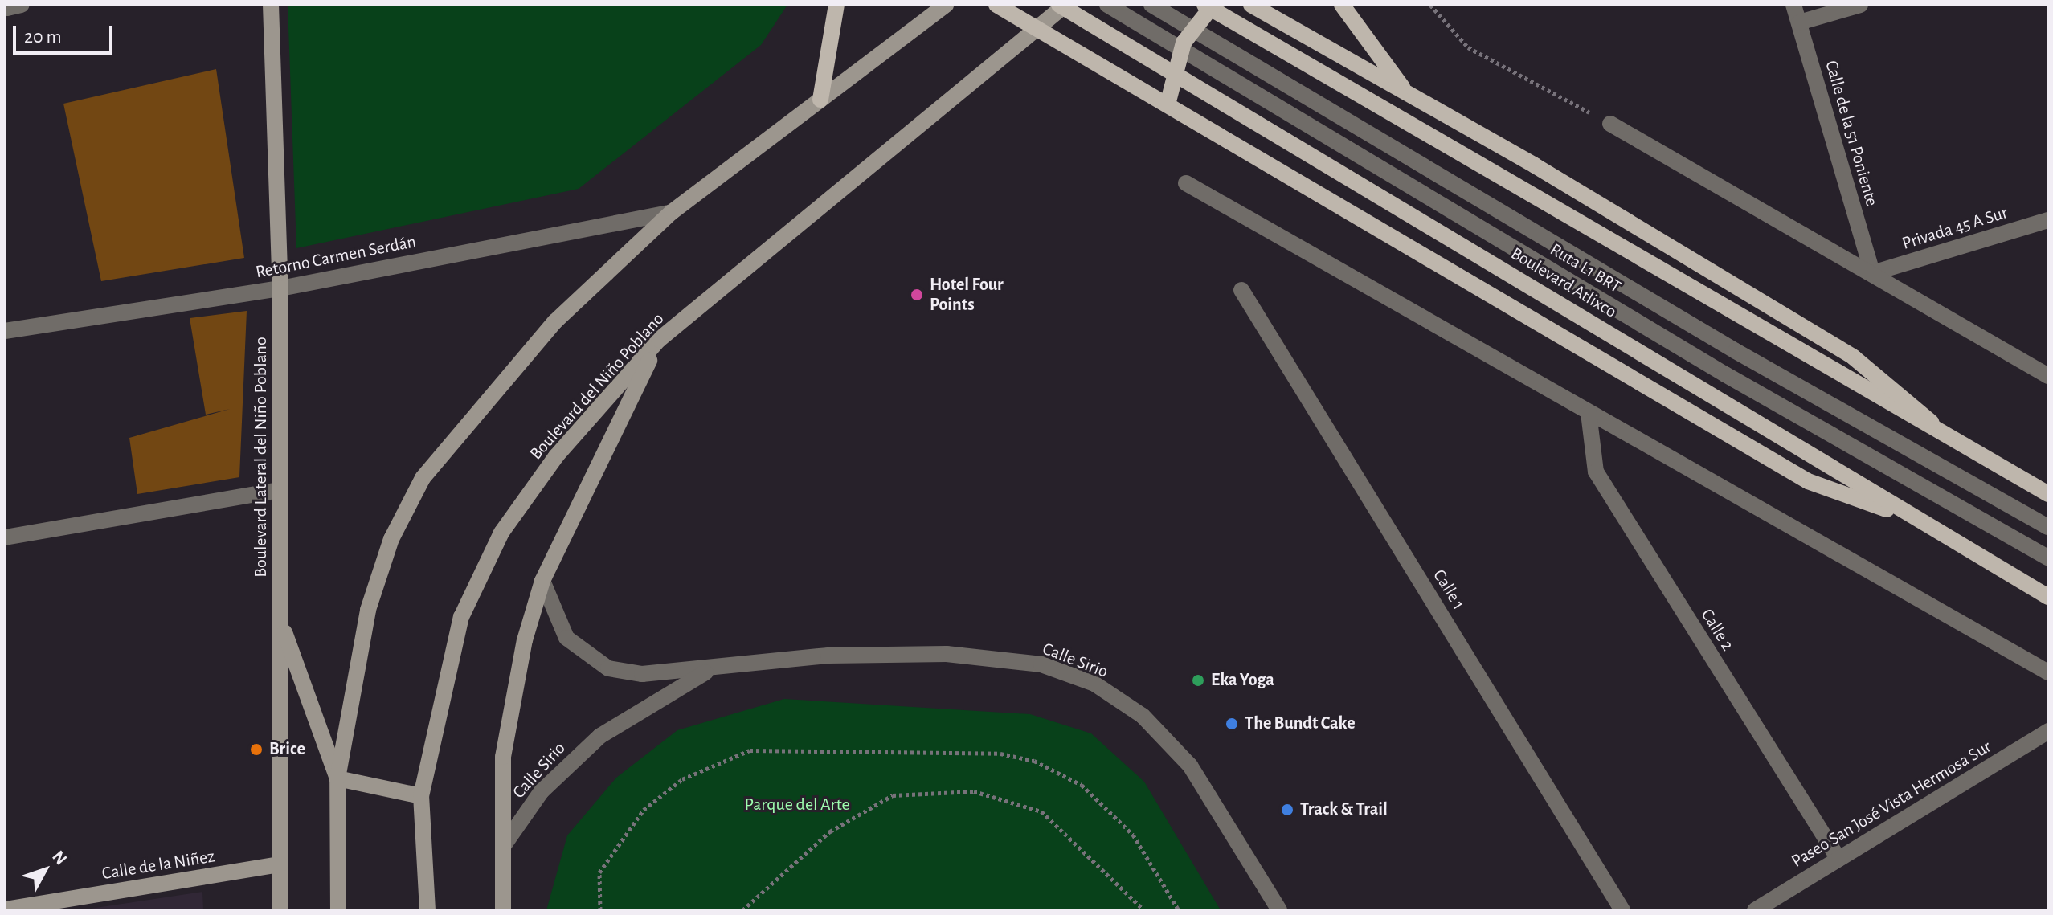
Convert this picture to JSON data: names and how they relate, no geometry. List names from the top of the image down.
{
  "streets": {
    "main road": [
      "Boulevard Atlixco",
      "Boulevard del Niño Poblano",
      "Boulevard Lateral del Niño Poblano",
      "Calle de la Niñez"
    ],
    "street": [
      "Calle de la 51 Poniente",
      "Privada 45 A Sur",
      "Retorno Carmen Serdán",
      "Ruta L1 BRT",
      "Calle 1",
      "Calle 2",
      "Calle Sirio",
      "Paseo San José Vista Hermosa Sur"
    ]
  },
  "crossings": [
    ["Calle de la 51 Poniente", "Privada 45 A Sur"],
    ["Retorno Carmen Serdán", "Boulevard Lateral del Niño Poblano"],
    ["Boulevard Lateral del Niño Poblano", "Calle de la Niñez"],
    ["Calle 2", "Paseo San José Vista Hermosa Sur"]
  ],
  "parks": ["Parque del Arte"],
  "places": [
    "Hotel Four Points",
    "Eka Yoga",
    "The Bundt Cake",
    "Brice",
    "Track & Trail"
  ],
  "scale_bar": "20 m",
  "north": "top right"
}
